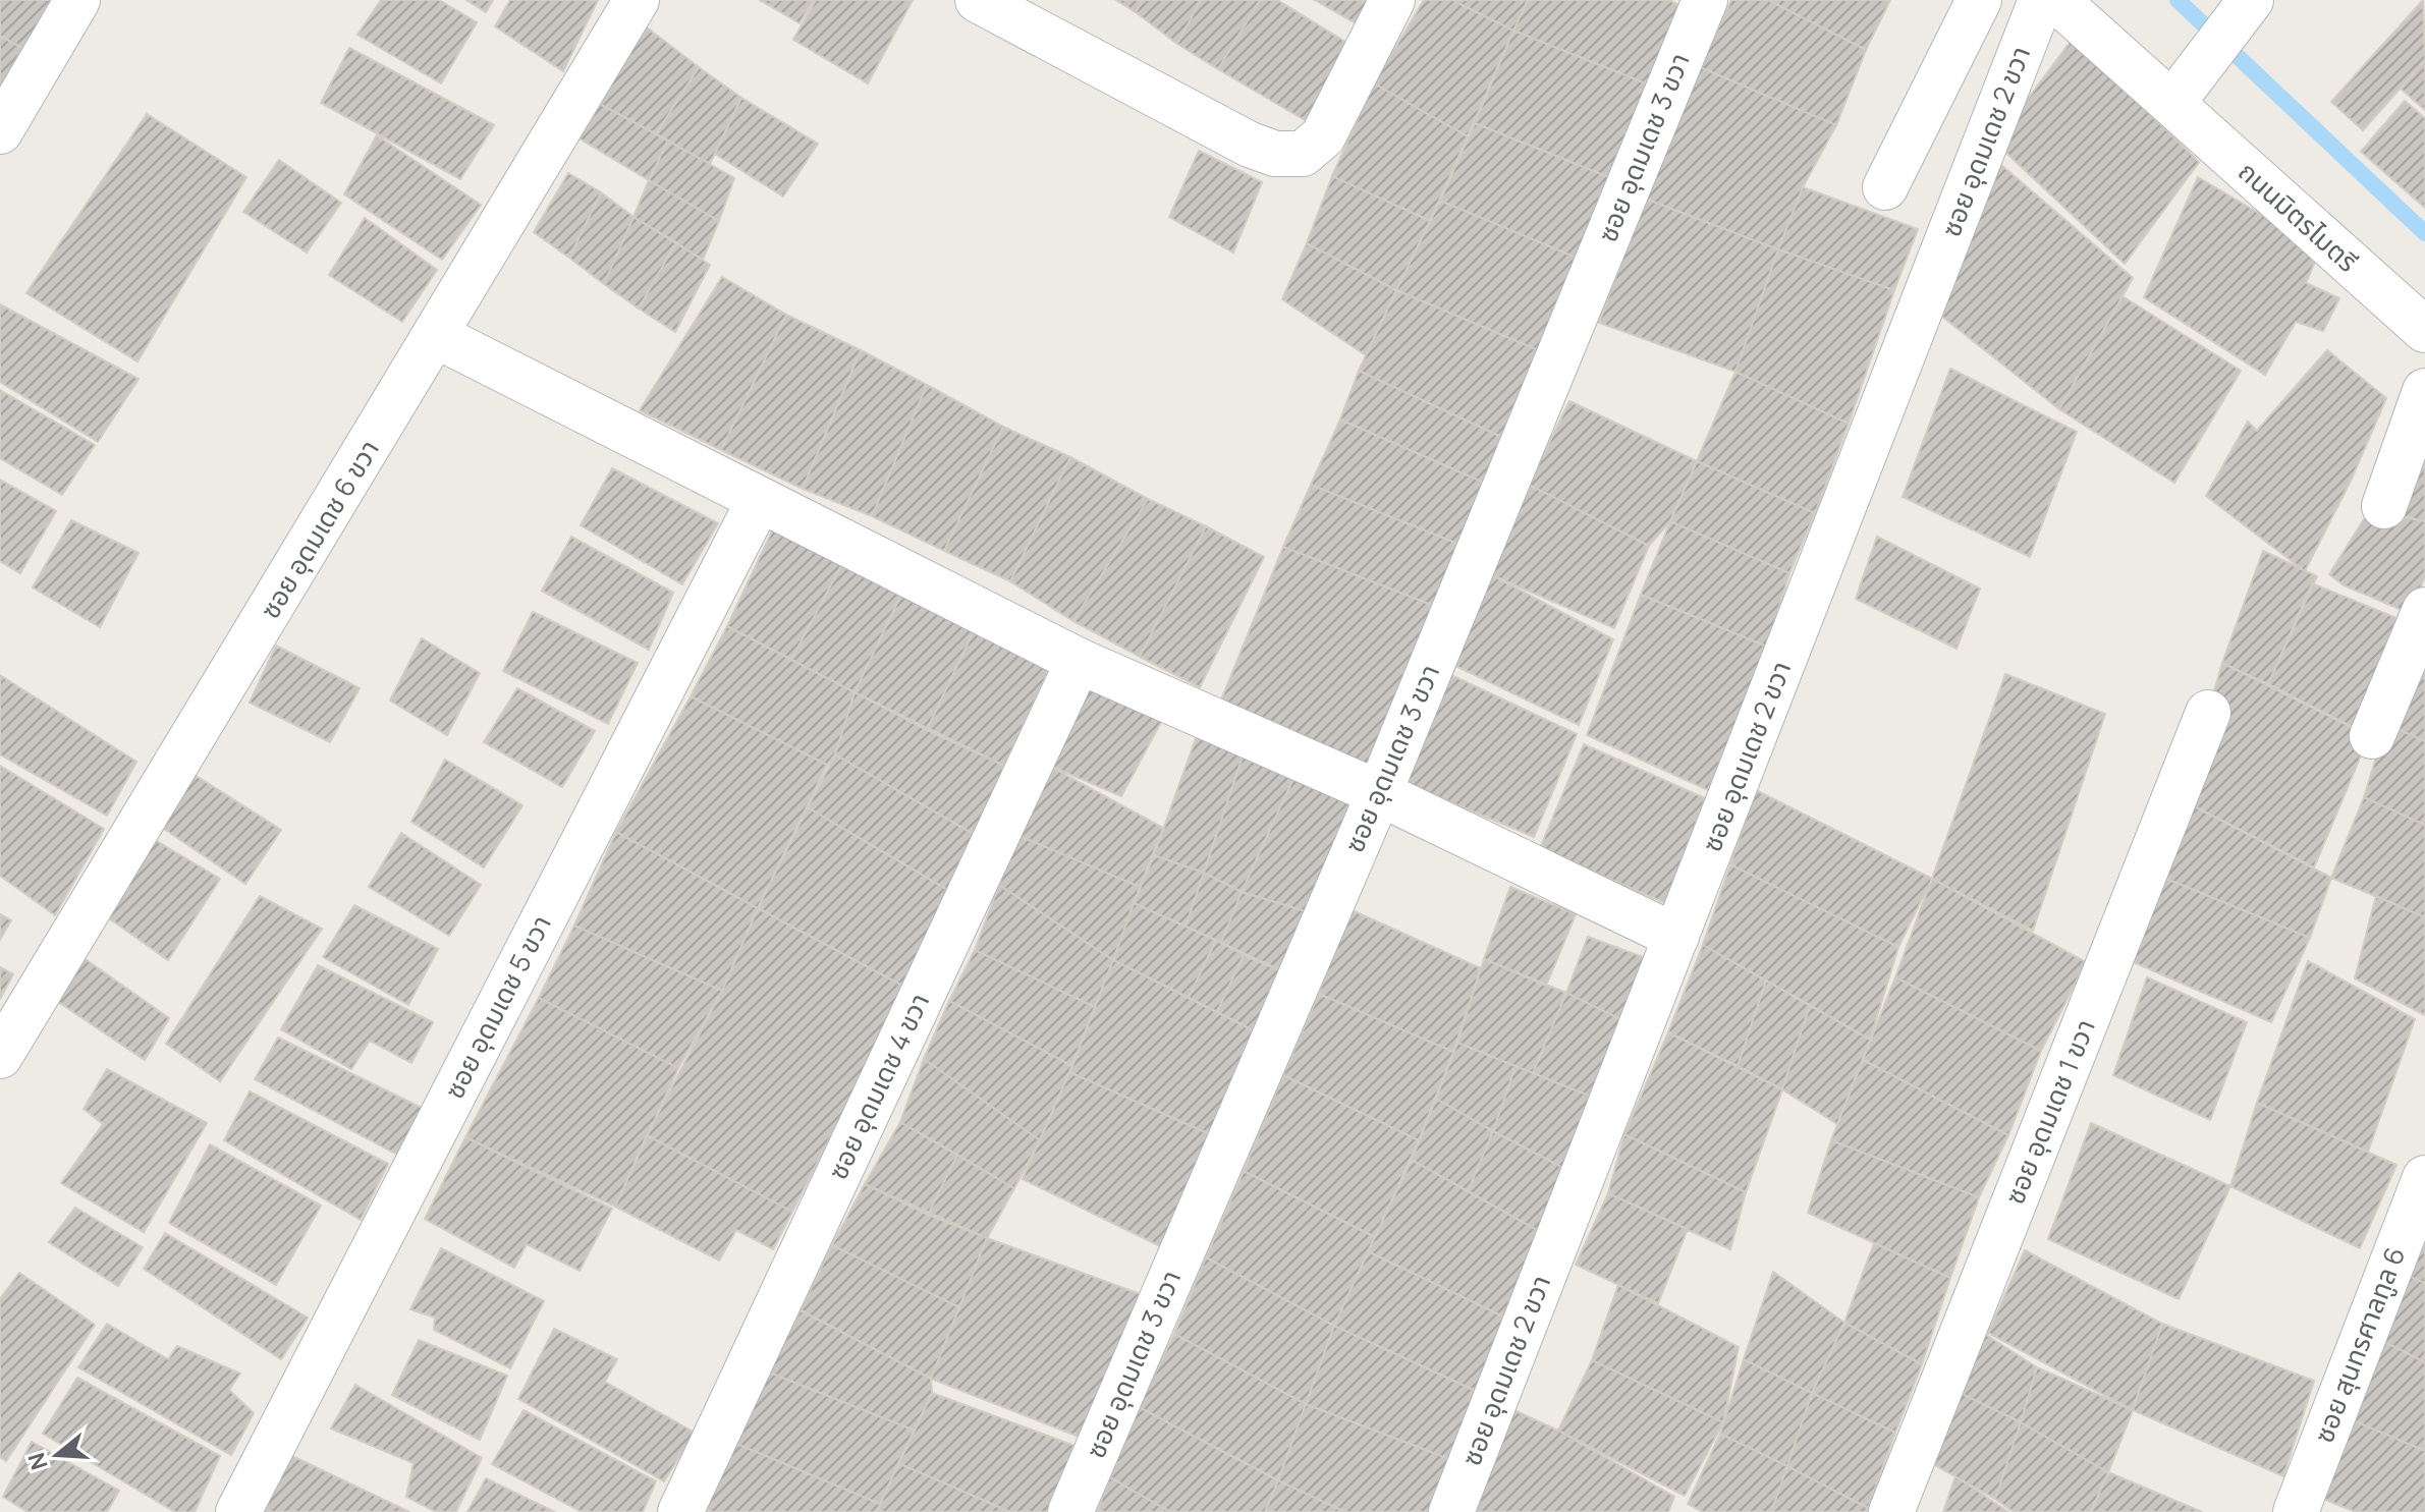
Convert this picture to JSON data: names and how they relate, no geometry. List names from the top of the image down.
{
  "streets": {
    "street": [
      "ซอย อุดมเดช 2 ขวา",
      "ซอย อุดมเดช 3 ขวา",
      "ถนนมิตรไมตรี",
      "ซอย อุดมเดช 6 ขวา",
      "ซอย อุดมเดช 5 ขวา",
      "ซอย อุดมเดช 4 ขวา",
      "ซอย อุดมเดช 1 ขวา",
      "ซอย สุนทรศาลทูล 6"
    ]
  },
  "north": "left"
}
